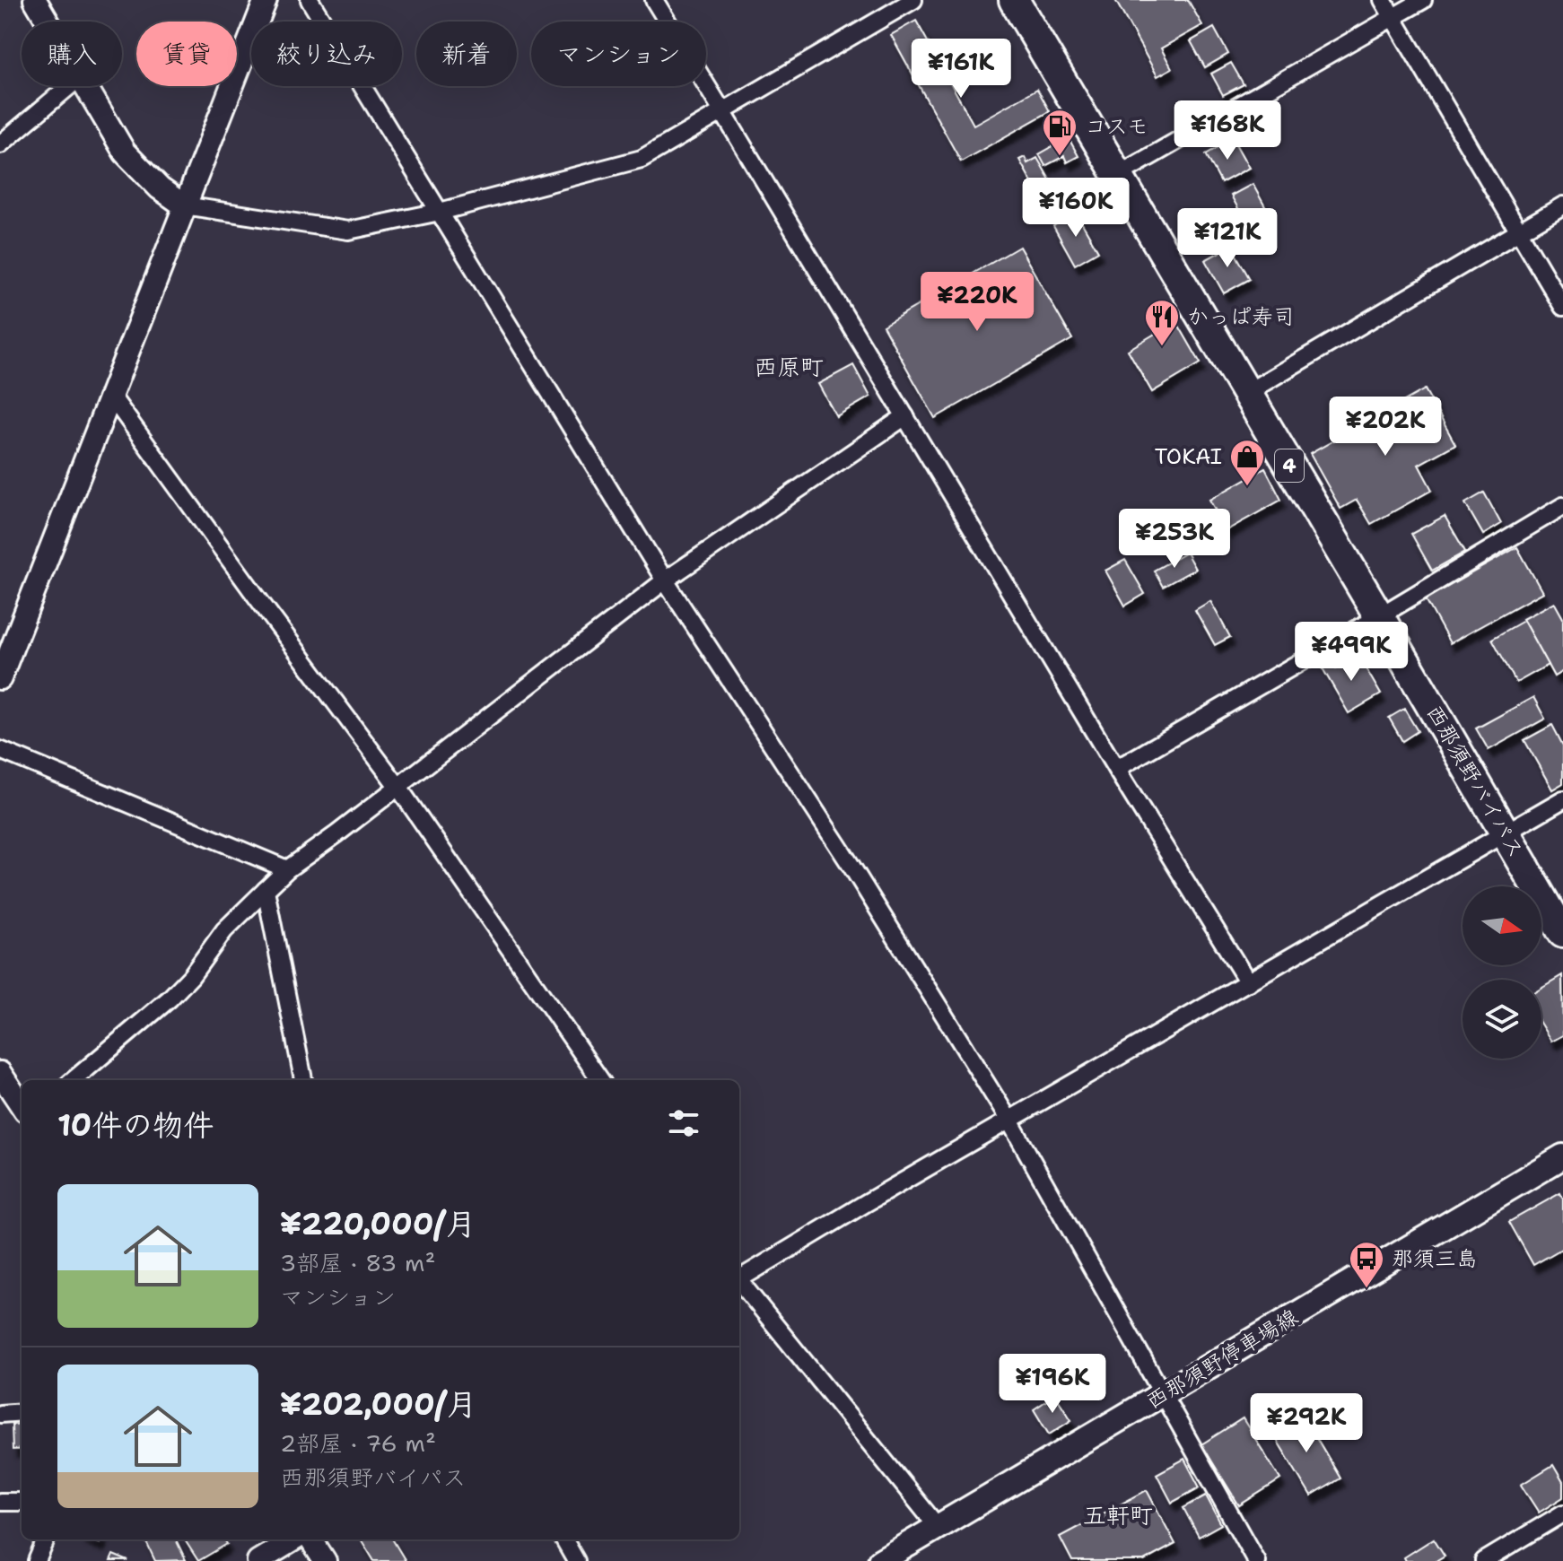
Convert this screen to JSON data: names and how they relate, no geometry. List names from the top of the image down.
{
  "streets": {
    "highway": ["4", "西那須野バイパス"],
    "main road": ["西那須野停車場線"]
  },
  "districts": ["西原町", "五軒町"],
  "places": {
    "fuel station": ["コスモ"],
    "restaurant": ["かっぱ寿司"],
    "shop": ["TOKAI"],
    "bus stop": ["那須三島"]
  },
  "north": "right",
  "page": {
    "chip": [
      "購入",
      "賃貸",
      "絞り込み",
      "新着",
      "マンション"
    ],
    "price": [
      "¥161K",
      "¥168K",
      "¥160K",
      "¥121K",
      "¥220K",
      "¥202K",
      "¥253K",
      "¥499K",
      "¥196K",
      "¥292K"
    ],
    "heading": "10件の物件",
    "list": [
      {
        "name": "¥220,000/月",
        "note": "3部屋 · 83 m² · マンション"
      },
      {
        "name": "¥202,000/月",
        "note": "2部屋 · 76 m² · 西那須野バイパス"
      }
    ]
  }
}
